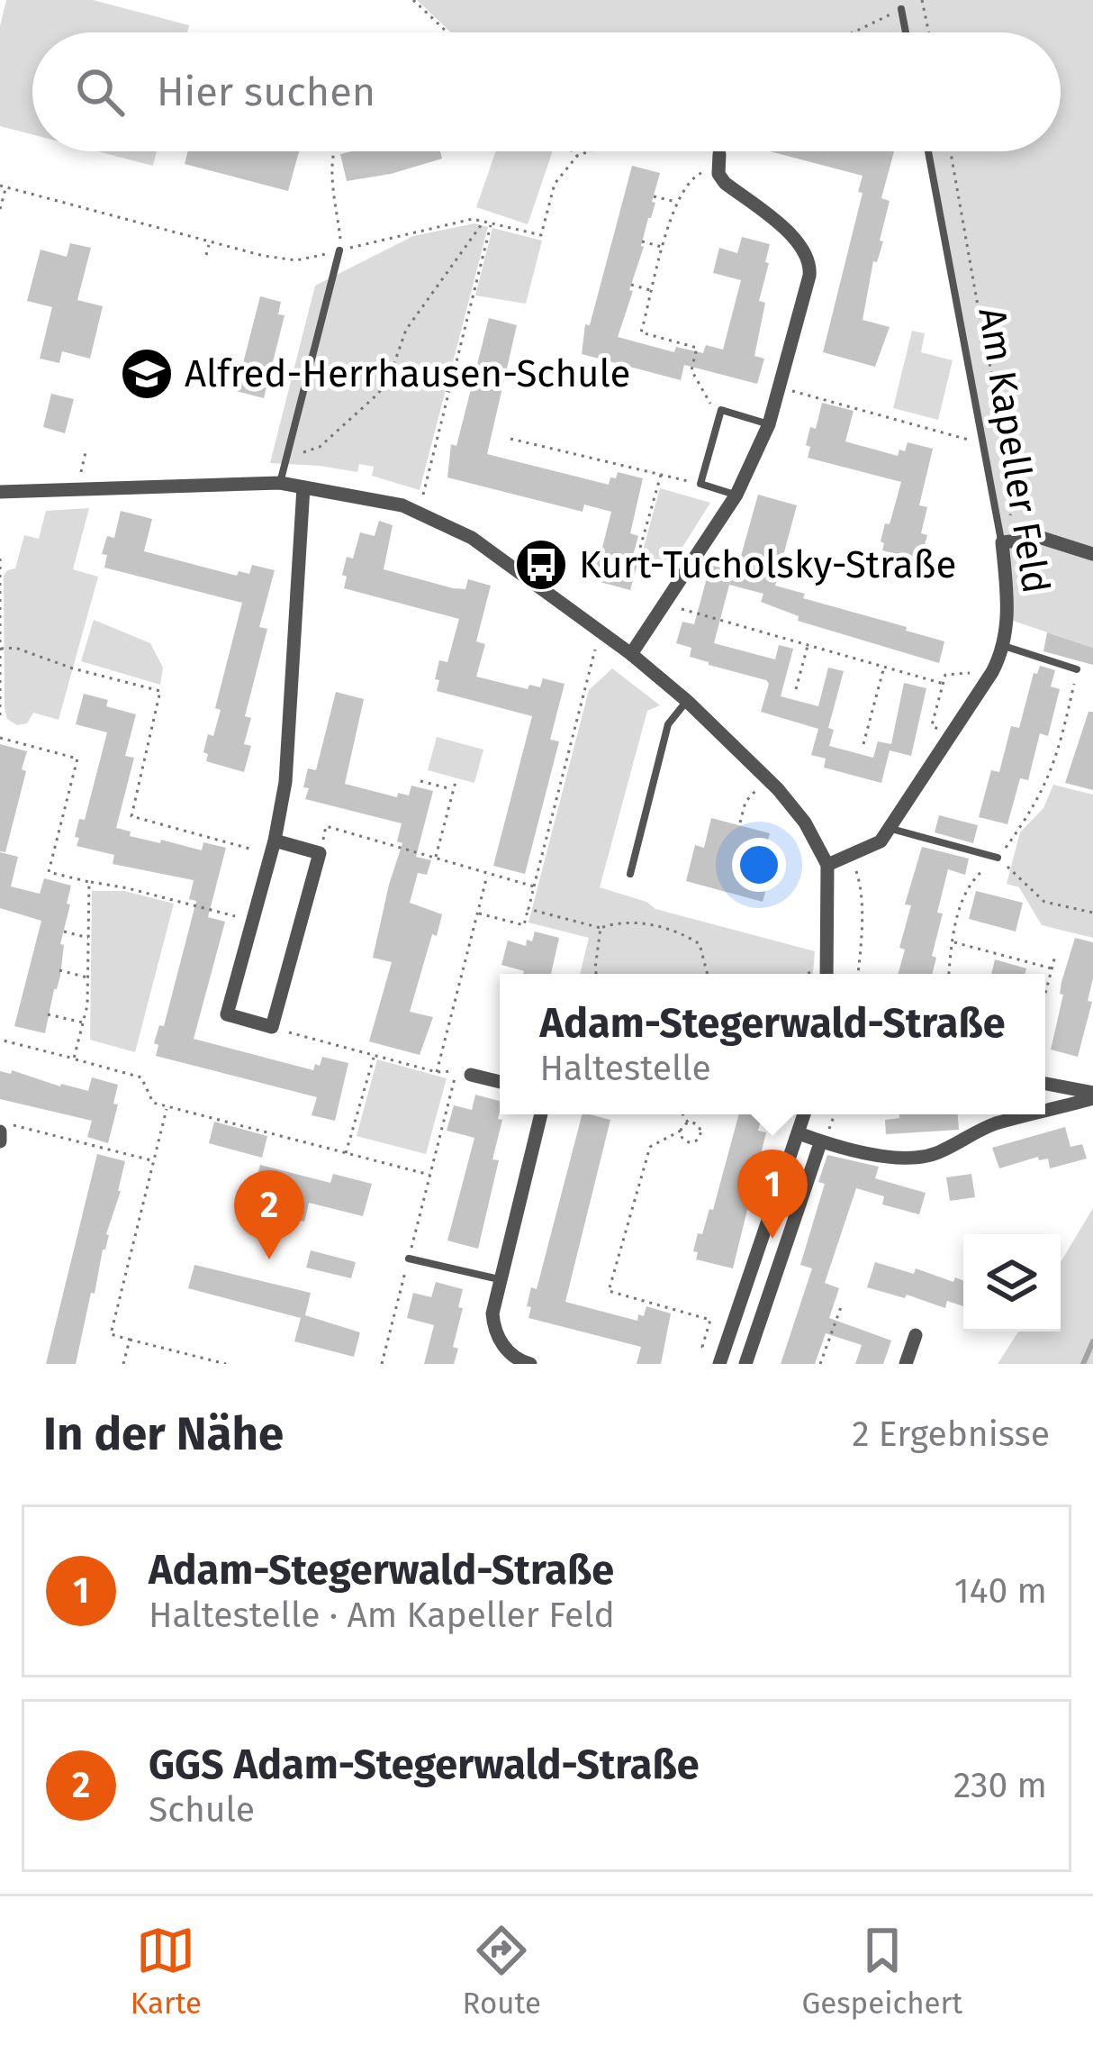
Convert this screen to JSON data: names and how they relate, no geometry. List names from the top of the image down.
{
  "streets": {
    "street": ["Am Kapeller Feld"]
  },
  "places": {
    "school or university": ["Alfred-Herrhausen-Schule"],
    "bus stop": ["Kurt-Tucholsky-Straße"]
  },
  "page": {
    "search": "Hier suchen",
    "popup": ["Adam-Stegerwald-Straße", "Haltestelle"],
    "pins": ["1", "2"],
    "heading": ["In der Nähe", "2 Ergebnisse"],
    "list": [
      {
        "mark": "1",
        "name": "Adam-Stegerwald-Straße",
        "note": "Haltestelle · Am Kapeller Feld",
        "value": "140 m"
      },
      {
        "mark": "2",
        "name": "GGS Adam-Stegerwald-Straße",
        "note": "Schule",
        "value": "230 m"
      }
    ],
    "nav": ["Karte", "Route", "Gespeichert"]
  }
}
